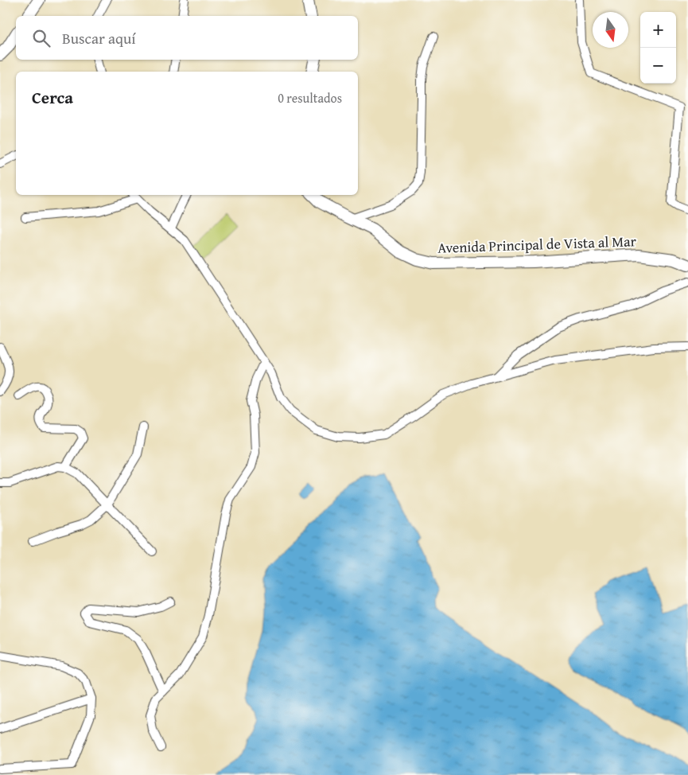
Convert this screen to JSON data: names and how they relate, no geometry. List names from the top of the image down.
{
  "streets": {
    "street": ["Avenida Principal de Vista al Mar"]
  },
  "north": "bottom",
  "page": {
    "map_buttons": ["+", "−"],
    "search": "Buscar aquí",
    "heading": ["Cerca", "0 resultados"]
  }
}
